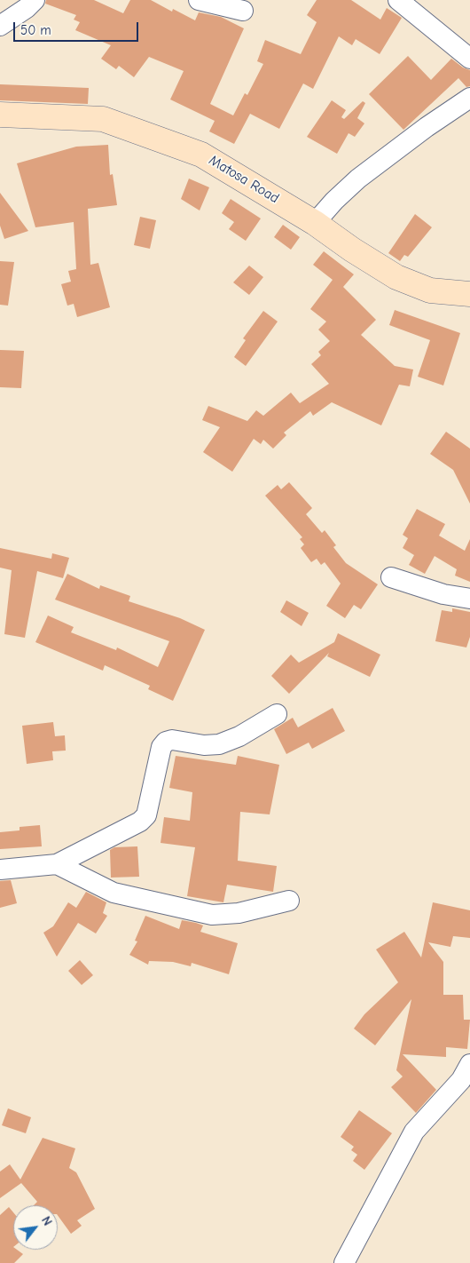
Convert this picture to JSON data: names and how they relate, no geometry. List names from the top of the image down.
{
  "streets": {
    "street": ["Matosa Road"]
  },
  "scale_bar": "50 m",
  "north": "top right"
}
